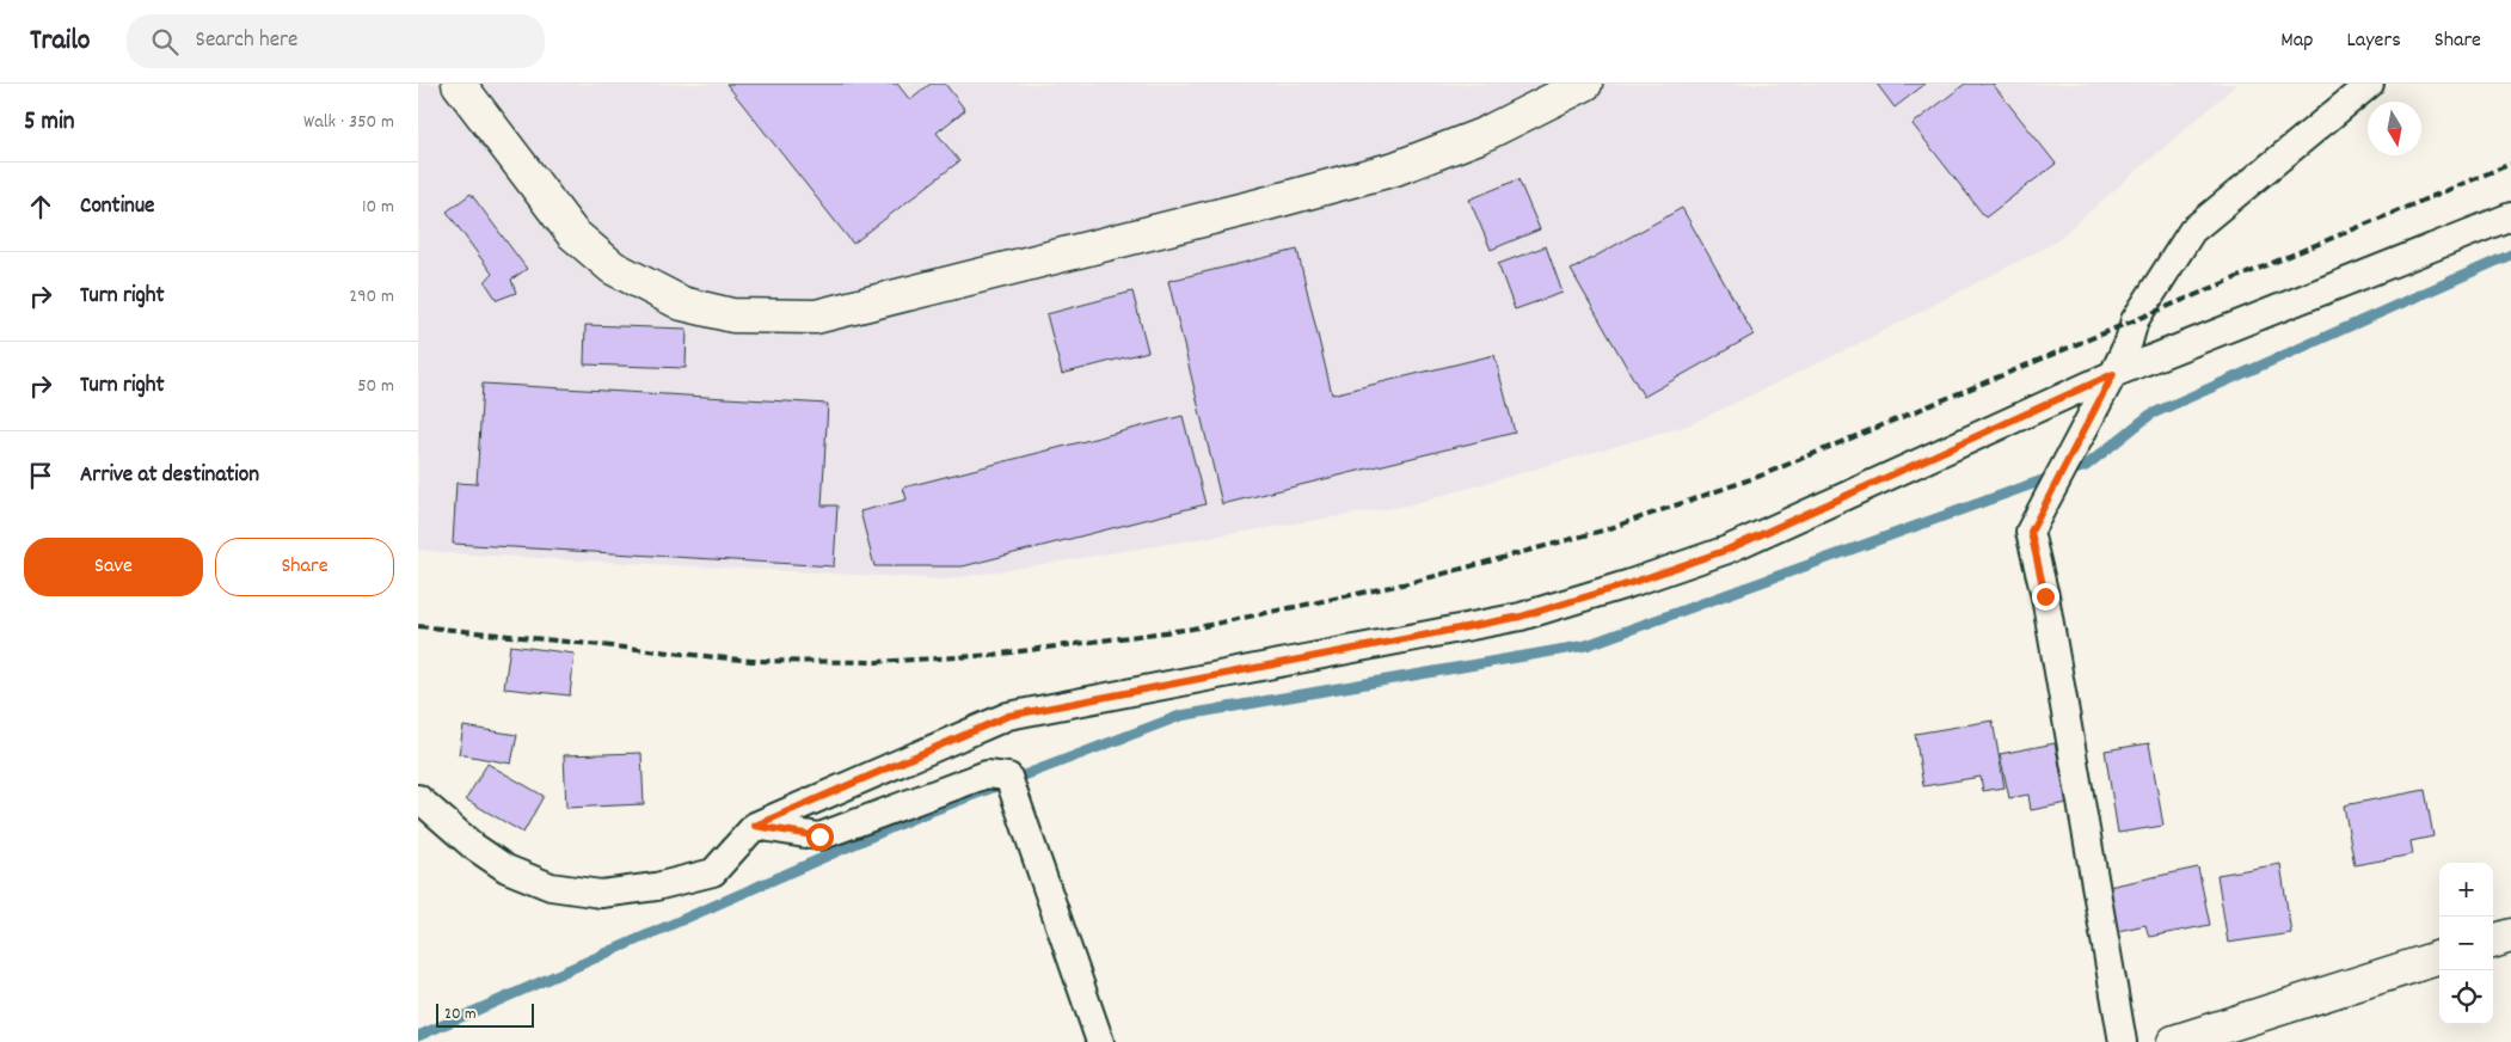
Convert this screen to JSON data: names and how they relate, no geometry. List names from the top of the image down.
{
  "scale_bar": "20 m",
  "north": "bottom",
  "page": {
    "header": "Trailo",
    "search": "Search here",
    "nav": ["Map", "Layers", "Share"],
    "heading": ["5 min", "Walk · 350 m"],
    "list": [
      ["Continue", "10 m"],
      ["Turn right", "290 m"],
      ["Turn right", "50 m"],
      "Arrive at destination"
    ],
    "buttons": ["Save", "Share"],
    "map_buttons": ["+", "−"],
    "scale": "20 m"
  }
}
